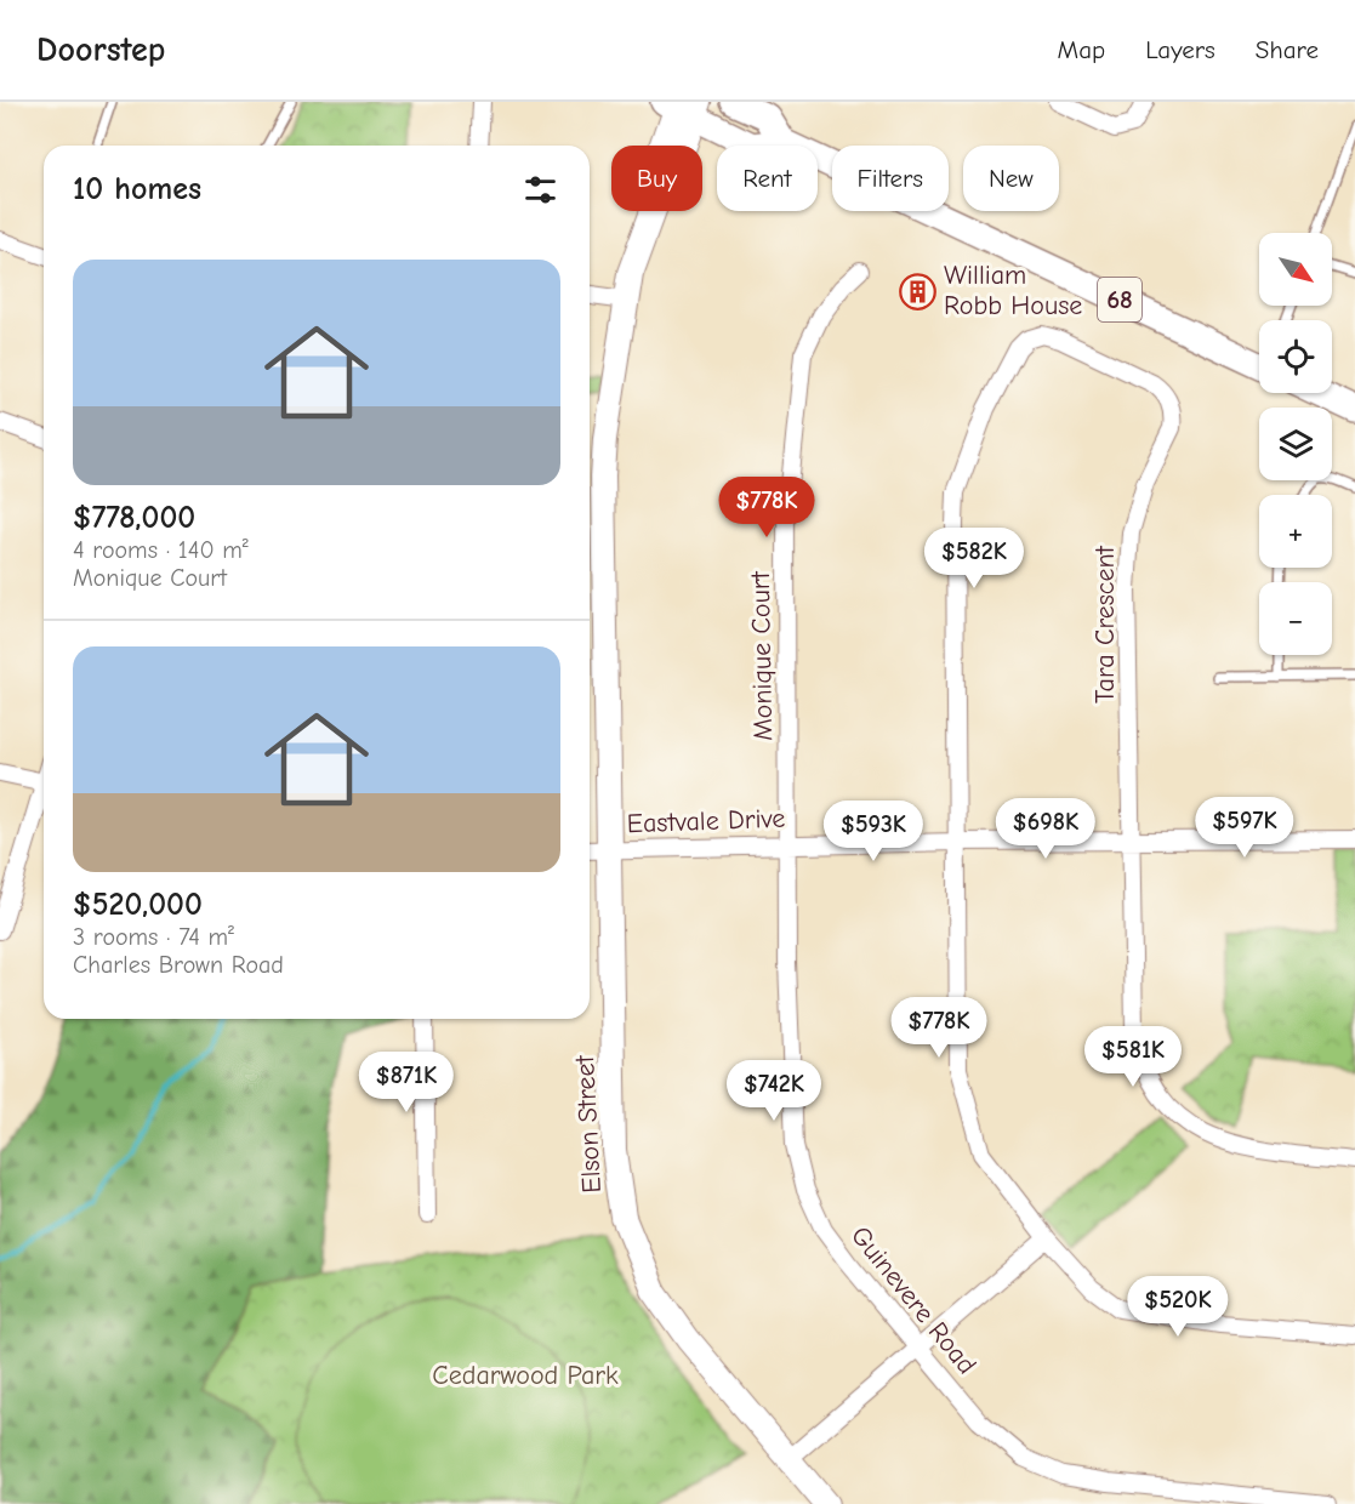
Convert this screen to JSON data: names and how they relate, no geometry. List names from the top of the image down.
{
  "streets": {
    "main road": ["68"],
    "street": [
      "Tara Crescent",
      "Monique Court",
      "Eastvale Drive",
      "Elson Street",
      "Guinevere Road"
    ]
  },
  "crossings": [
    ["68", "Elson Street"],
    ["Tara Crescent", "Eastvale Drive"],
    ["Monique Court", "Eastvale Drive"],
    ["Monique Court", "Guinevere Road"],
    ["Eastvale Drive", "Elson Street"],
    ["Eastvale Drive", "Guinevere Road"]
  ],
  "parks": ["Cedarwood Park"],
  "places": {
    "building": ["William Robb House"]
  },
  "north": "bottom right",
  "page": {
    "header": "Doorstep",
    "nav": ["Map", "Layers", "Share"],
    "chip": [
      "Buy",
      "Rent",
      "Filters",
      "New"
    ],
    "heading": "10 homes",
    "map_buttons": ["+", "−"],
    "list": [
      {
        "name": "$778,000",
        "note": "4 rooms · 140 m² · Monique Court"
      },
      {
        "name": "$520,000",
        "note": "3 rooms · 74 m² · Charles Brown Road"
      }
    ],
    "price": [
      "$778K",
      "$582K",
      "$597K",
      "$698K",
      "$593K",
      "$778K",
      "$581K",
      "$871K",
      "$742K",
      "$520K"
    ]
  }
}
